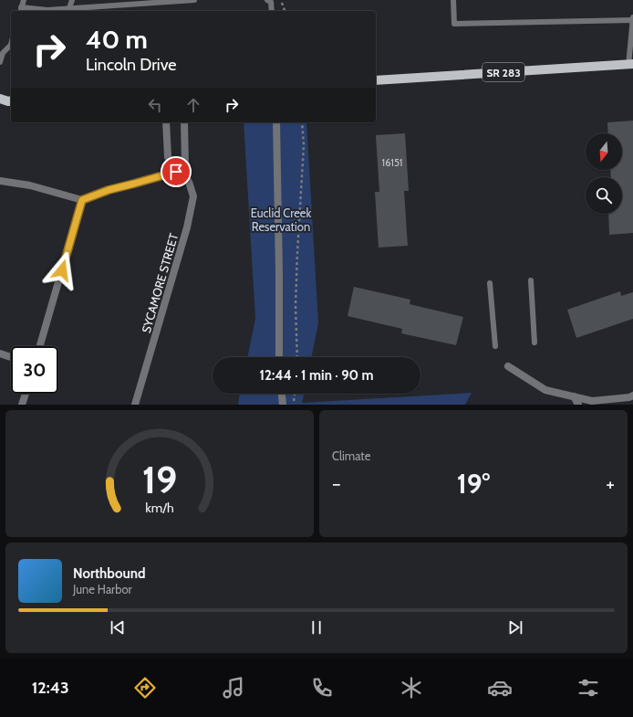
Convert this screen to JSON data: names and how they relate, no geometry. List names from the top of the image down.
{
  "streets": {
    "main road": ["SR 283"],
    "street": ["SYCAMORE STREET"]
  },
  "parks": ["Euclid Creek Reservation"],
  "house_numbers": ["16151"],
  "north": "bottom",
  "page": {
    "turn": ["40 m", "Lincoln Drive"],
    "limit": "30",
    "trip": "12:44 · 1 min · 90 m",
    "tile": "Climate",
    "heat": ["−", "19°", "+"],
    "song": ["Northbound", "June Harbor"],
    "tabs": "12:43",
    "gauge": ["19", "km/h"]
  }
}
